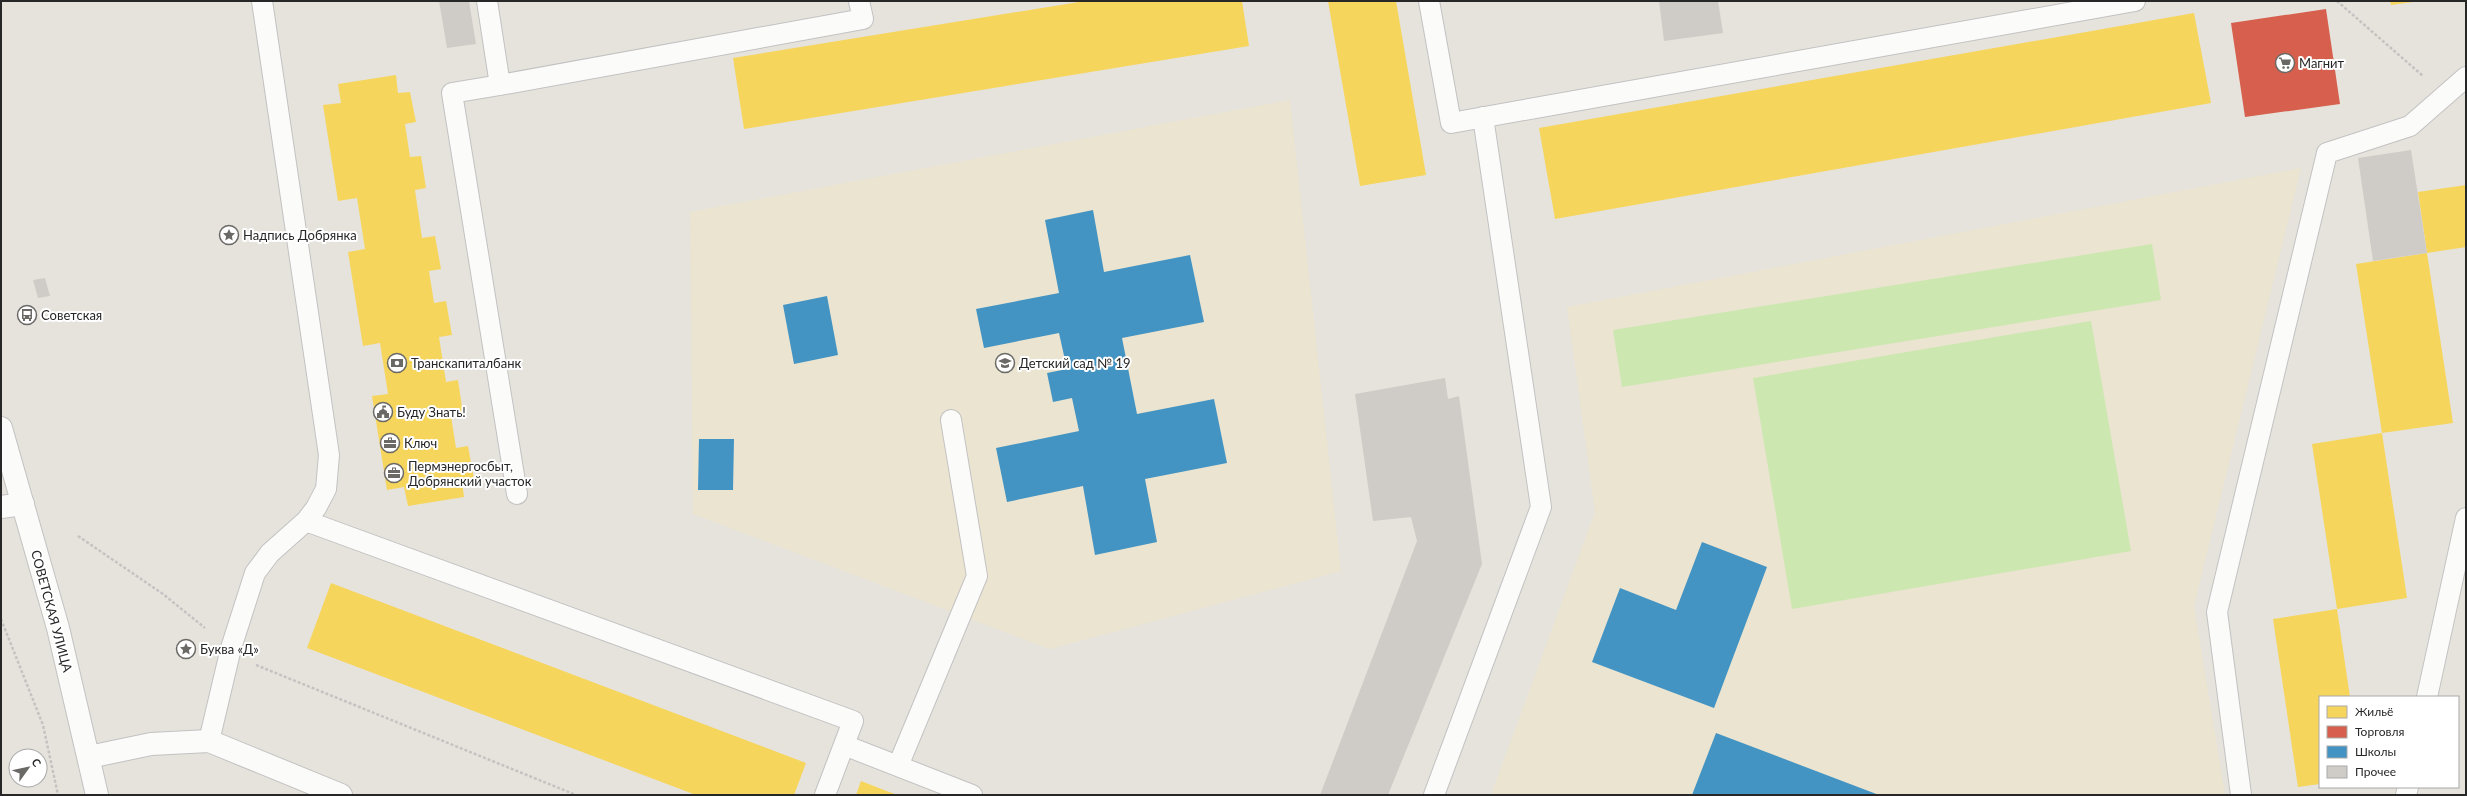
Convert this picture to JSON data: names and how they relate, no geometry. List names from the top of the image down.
{
  "streets": {
    "street": ["СОВЕТСКАЯ УЛИЦА"]
  },
  "places": {
    "supermarket": ["Магнит"],
    "place": ["Надпись Добрянка", "Буква «Д»"],
    "bus stop": ["Советская"],
    "bank": ["Транскапиталбанк"],
    "school or university": ["Детский сад № 19"],
    "public building": ["Буду Знать!"],
    "office": ["Ключ", "Пермэнергосбыт, Добрянский участок"]
  },
  "legend": [
    "Жильё",
    "Торговля",
    "Школы",
    "Прочее"
  ],
  "north": "top right"
}
